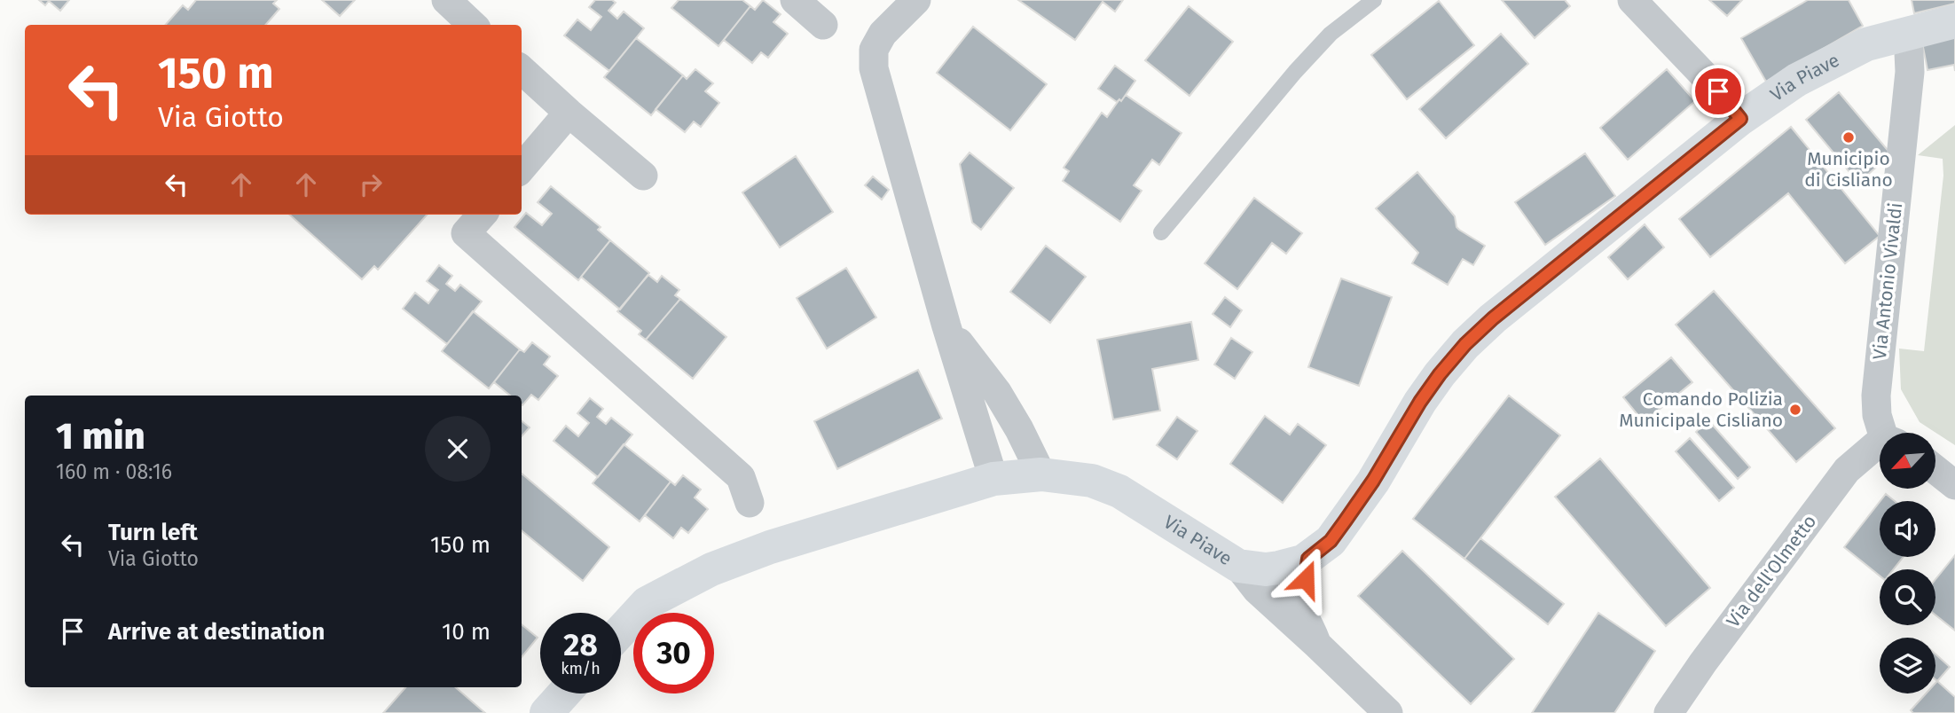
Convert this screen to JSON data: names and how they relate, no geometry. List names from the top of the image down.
{
  "streets": {
    "street": ["Via Piave", "Via Antonio Vivaldi", "Via dell'Olmetto"]
  },
  "crossings": [
    ["Via Piave", "Via Antonio Vivaldi"]
  ],
  "places": ["Municipio di Cisliano", "Comando Polizia Municipale Cisliano"],
  "north": "bottom left",
  "page": {
    "turn": ["150 m", "Via Giotto"],
    "heading": ["1 min", "160 m · 08:16"],
    "list": [
      {
        "name": "Turn left",
        "note": "Via Giotto",
        "value": "150 m"
      },
      {
        "name": "Arrive at destination",
        "value": "10 m"
      }
    ],
    "speed": "28 km/h",
    "limit": "30"
  }
}
